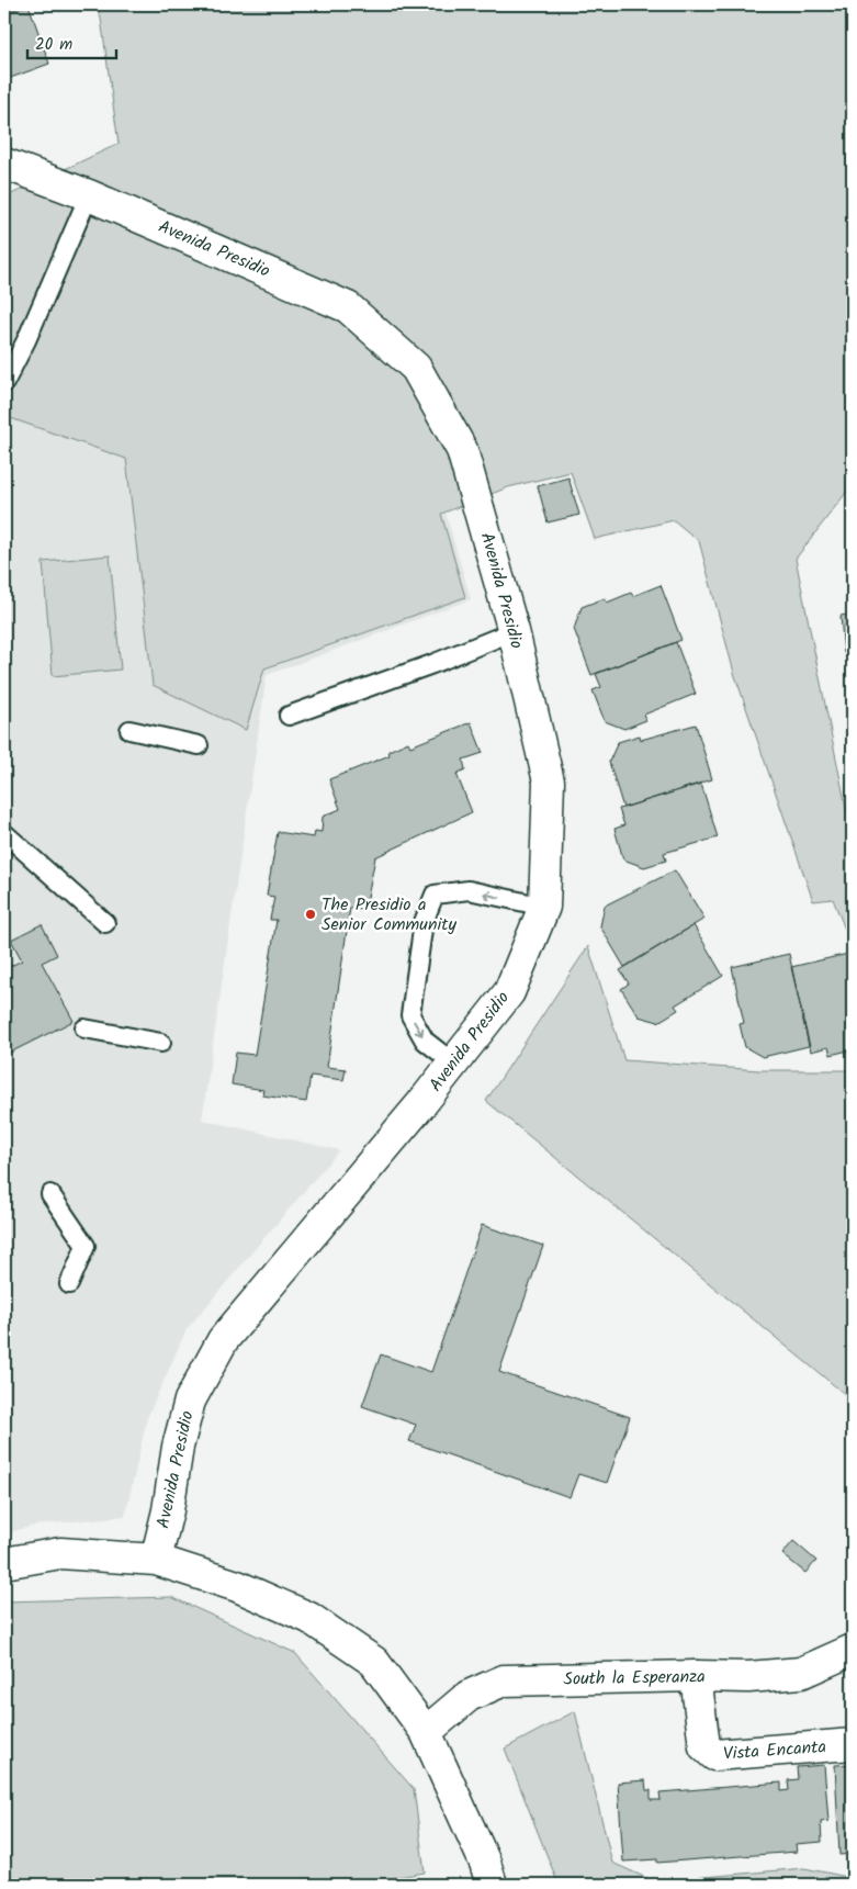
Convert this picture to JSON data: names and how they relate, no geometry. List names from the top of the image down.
{
  "streets": {
    "street": ["Avenida Presidio", "South la Esperanza", "Vista Encanta"]
  },
  "crossings": [
    ["South la Esperanza", "Vista Encanta"]
  ],
  "places": ["The Presidio a Senior Community"],
  "scale_bar": "20 m"
}
